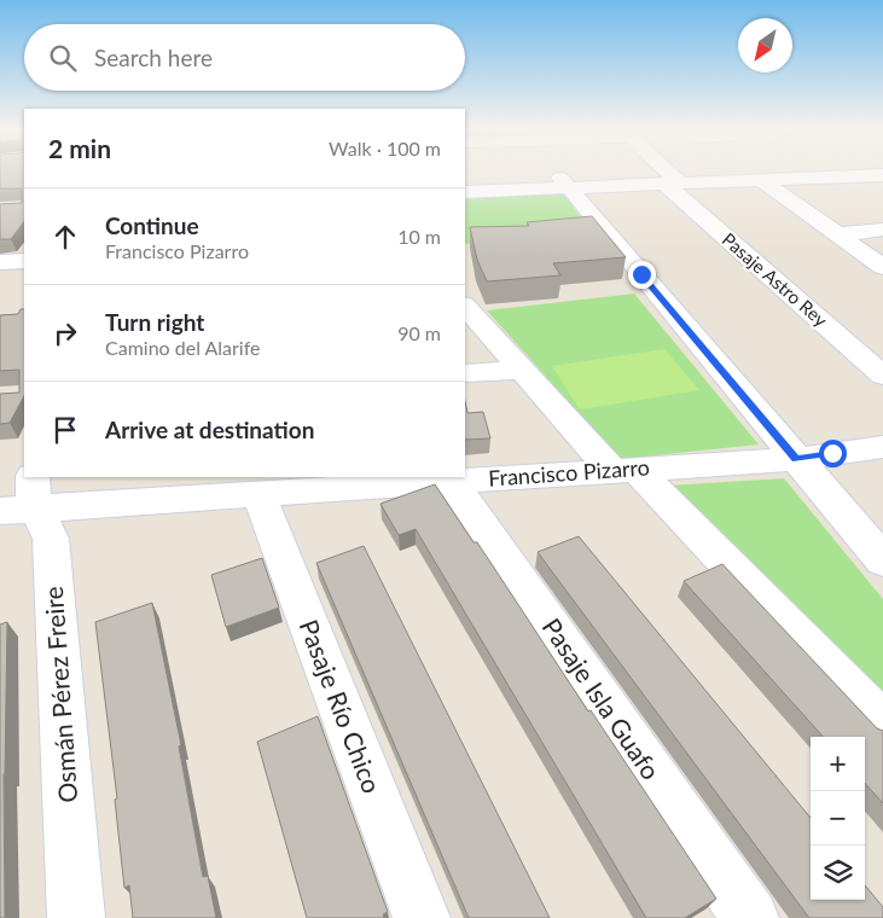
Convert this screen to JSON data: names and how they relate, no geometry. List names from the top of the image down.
{
  "streets": {
    "street": [
      "Pasaje Astro Rey",
      "Francisco Pizarro",
      "Osmán Pérez Freire",
      "Pasaje Isla Guafo",
      "Pasaje Río Chico"
    ]
  },
  "crossings": [
    ["Francisco Pizarro", "Osmán Pérez Freire"],
    ["Francisco Pizarro", "Pasaje Isla Guafo"],
    ["Francisco Pizarro", "Pasaje Río Chico"]
  ],
  "north": "bottom left",
  "page": {
    "search": "Search here",
    "heading": ["2 min", "Walk · 100 m"],
    "list": [
      ["Continue", "Francisco Pizarro", "10 m"],
      ["Turn right", "Camino del Alarife", "90 m"],
      "Arrive at destination"
    ],
    "map_buttons": ["+", "−"]
  }
}
